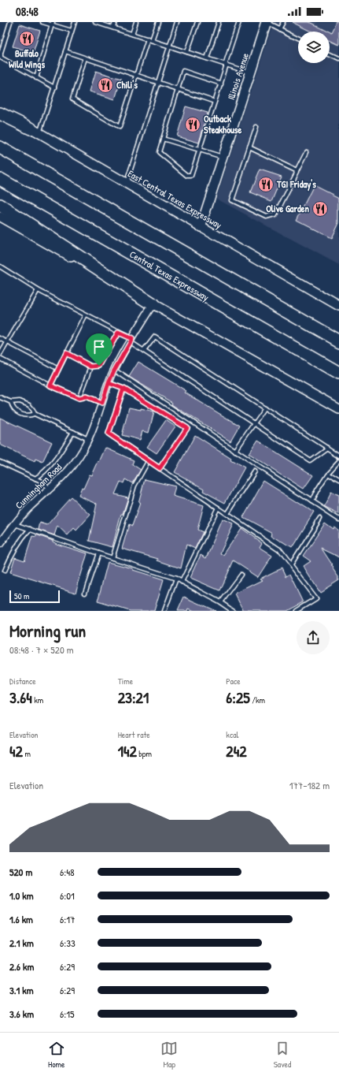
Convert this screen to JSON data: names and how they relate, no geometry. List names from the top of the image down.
{
  "streets": {
    "highway": ["Central Texas Expressway"],
    "main road": ["Illinois Avenue", "East Central Texas Expressway"],
    "street": ["Cunningham Road"]
  },
  "crossings": [
    ["Illinois Avenue", "East Central Texas Expressway"]
  ],
  "places": {
    "restaurant": [
      "Buffalo Wild Wings",
      "Chili's",
      "Outback Steakhouse",
      "TGI Friday's",
      "Olive Garden"
    ]
  },
  "scale_bar": "50 m",
  "page": {
    "status": "08:48",
    "scale": "50 m",
    "heading": ["Morning run", "08:48 · 7 × 520 m"],
    "stats": [
      ["Distance", "3.64 km"],
      ["Time", "23:21"],
      ["Pace", "6:25 /km"],
      ["Elevation", "42 m"],
      ["Heart rate", "142 bpm"],
      ["kcal", "242"]
    ],
    "chart": ["Elevation", "177–182 m"],
    "list": [
      {
        "name": "520 m",
        "note": "6:48"
      },
      {
        "name": "1.0 km",
        "note": "6:01"
      },
      {
        "name": "1.6 km",
        "note": "6:17"
      },
      {
        "name": "2.1 km",
        "note": "6:33"
      },
      {
        "name": "2.6 km",
        "note": "6:29"
      },
      {
        "name": "3.1 km",
        "note": "6:29"
      },
      {
        "name": "3.6 km",
        "note": "6:15"
      }
    ],
    "tabs": ["Home", "Map", "Saved"]
  }
}
